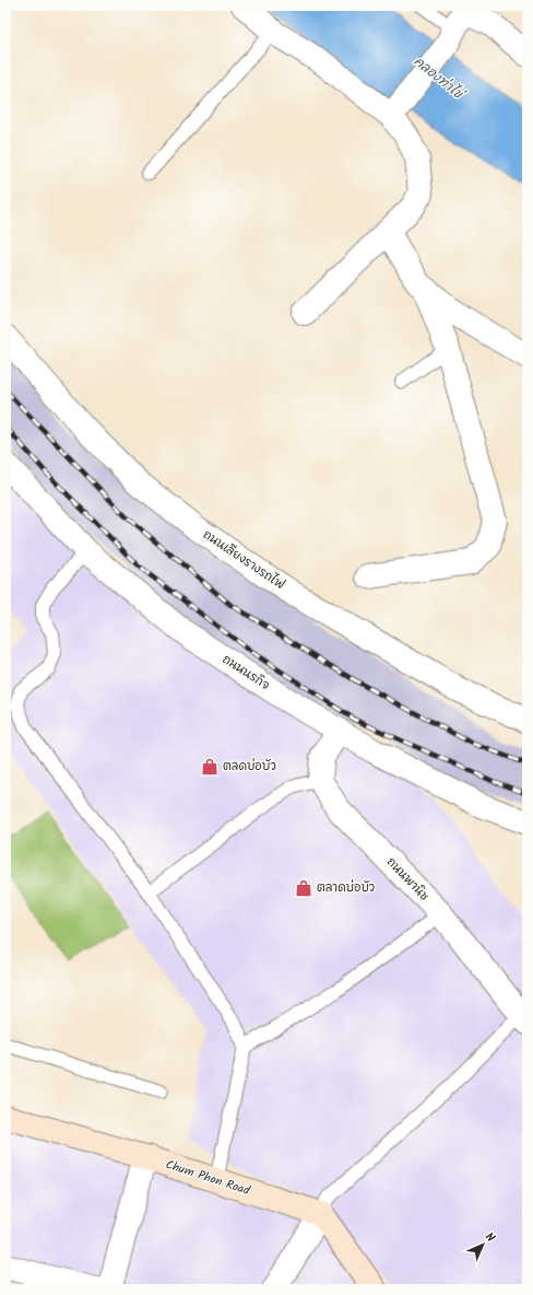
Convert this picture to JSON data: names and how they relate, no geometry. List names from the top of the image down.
{
  "streets": {
    "main road": ["Chum Phon Road"],
    "street": ["ถนนเลียงรางรถไฟ", "ถนนนรกิจ", "ถนนพานิช"]
  },
  "water": ["คลองท่าไข่"],
  "places": {
    "shop": ["ตลดบ่อบัว", "ตลาดบ่อบัว"]
  },
  "north": "top right"
}
